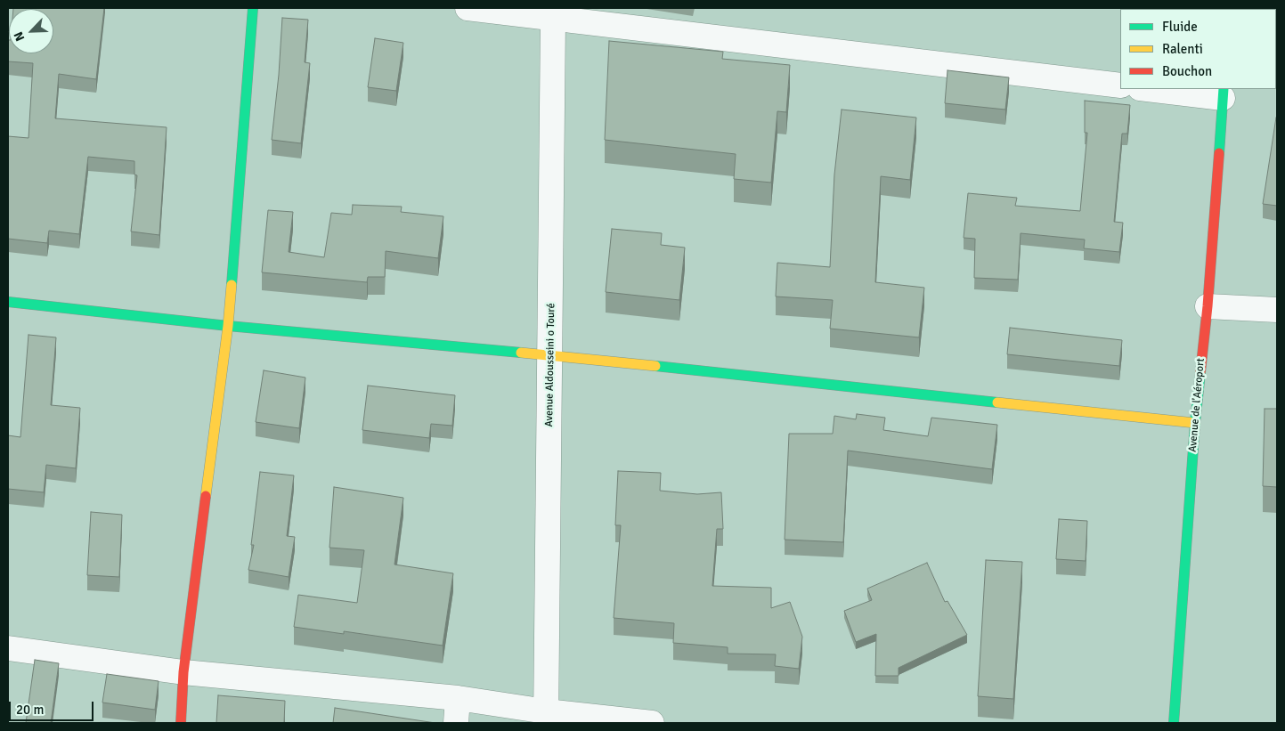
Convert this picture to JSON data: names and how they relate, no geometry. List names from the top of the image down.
{
  "streets": {
    "street": ["Avenue Aldousseini o Touré", "Avenue de l'Aéroport"]
  },
  "legend": ["Fluide", "Ralenti", "Bouchon"],
  "scale_bar": "20 m",
  "north": "bottom left"
}
